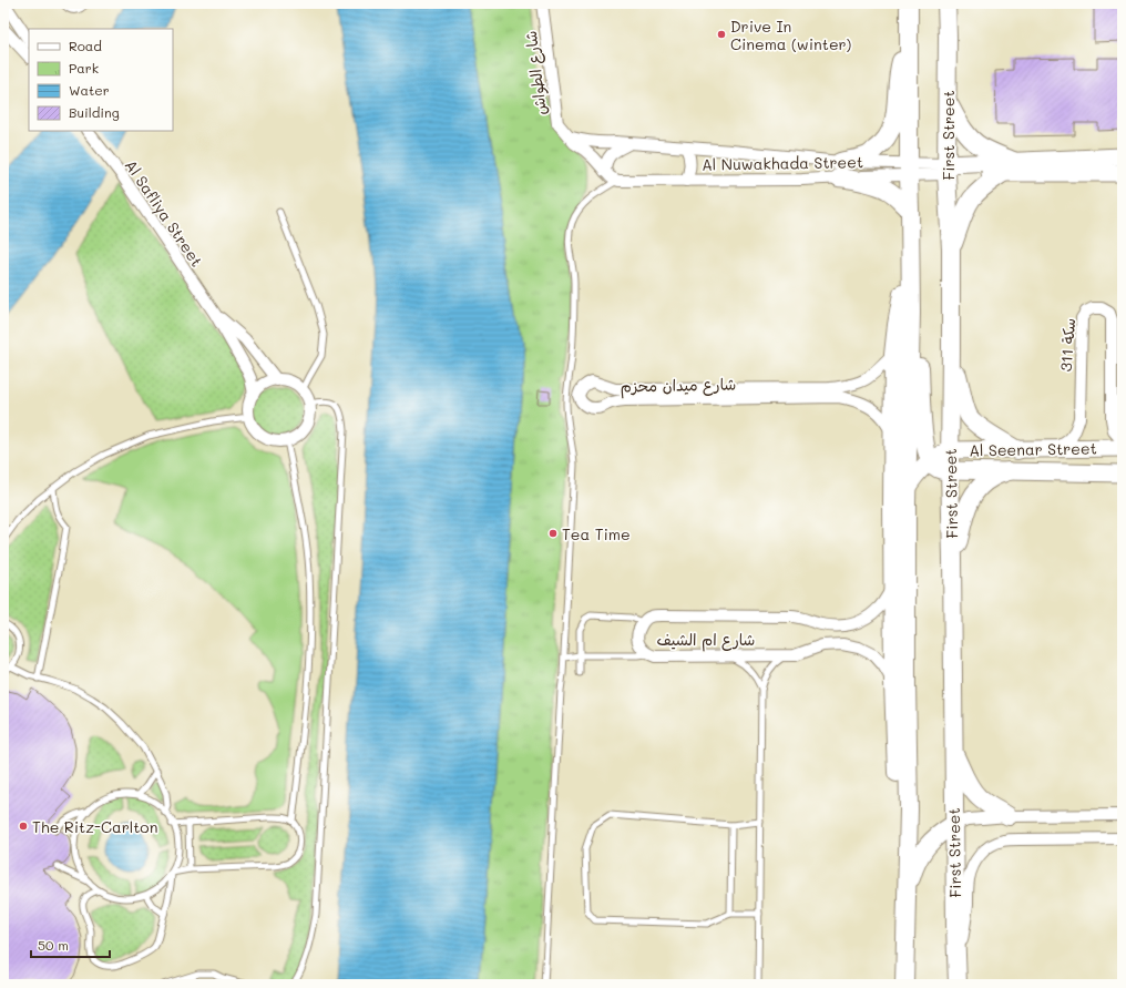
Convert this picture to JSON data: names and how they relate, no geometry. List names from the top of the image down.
{
  "streets": {
    "main road": ["First Street"],
    "street": [
      "شارع الطواش",
      "Al Nuwakhada Street",
      "Al Safliya Street",
      "سكة 311",
      "شارع ميدان محزم",
      "Al Seenar Street",
      "شارع ام الشيف"
    ]
  },
  "crossings": [
    ["شارع الطواش", "Al Nuwakhada Street"],
    ["First Street", "Al Seenar Street"],
    ["سكة 311", "Al Seenar Street"]
  ],
  "places": ["Drive In Cinema (winter)", "Tea Time", "The Ritz-Carlton"],
  "legend": [
    "Road",
    "Park",
    "Water",
    "Building"
  ],
  "scale_bar": "50 m"
}
